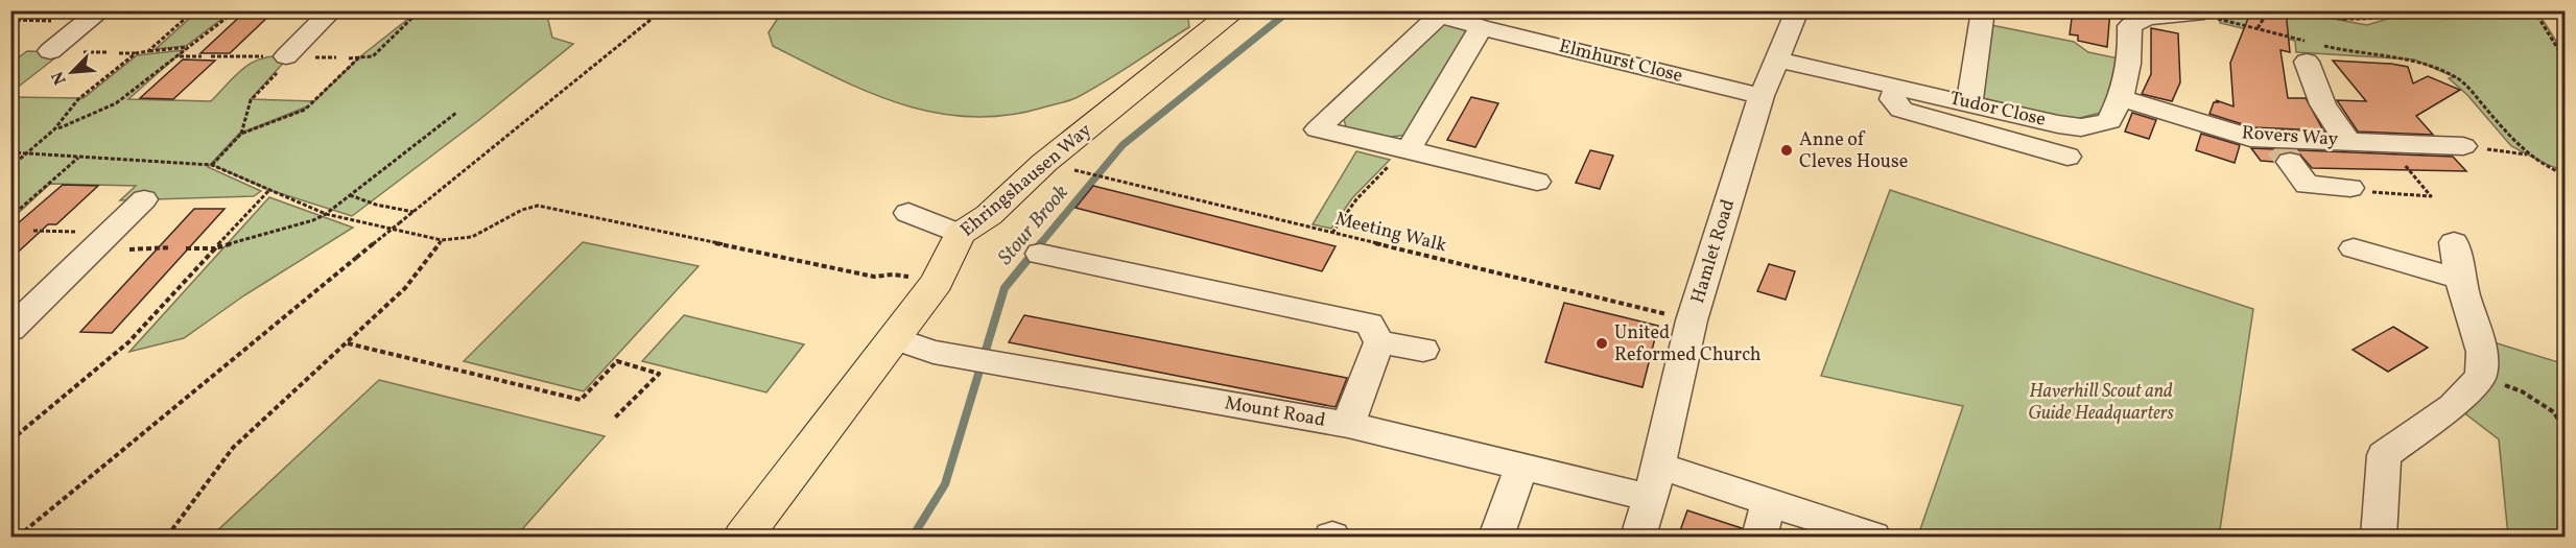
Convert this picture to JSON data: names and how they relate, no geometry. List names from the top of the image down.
{
  "streets": {
    "main road": ["Ehringshausen Way"],
    "street": [
      "Elmhurst Close",
      "Tudor Close",
      "Rovers Way",
      "Hamlet Road",
      "Mount Road"
    ],
    "path": ["Meeting Walk"]
  },
  "crossings": [
    ["Elmhurst Close", "Hamlet Road"],
    ["Tudor Close", "Rovers Way"],
    ["Tudor Close", "Hamlet Road"],
    ["Ehringshausen Way", "Mount Road"],
    ["Meeting Walk", "Hamlet Road"],
    ["Hamlet Road", "Mount Road"]
  ],
  "water": ["Stour Brook"],
  "parks": ["Haverhill Scout and Guide Headquarters"],
  "places": ["Anne of Cleves House", "United Reformed Church"],
  "north": "bottom left"
}
